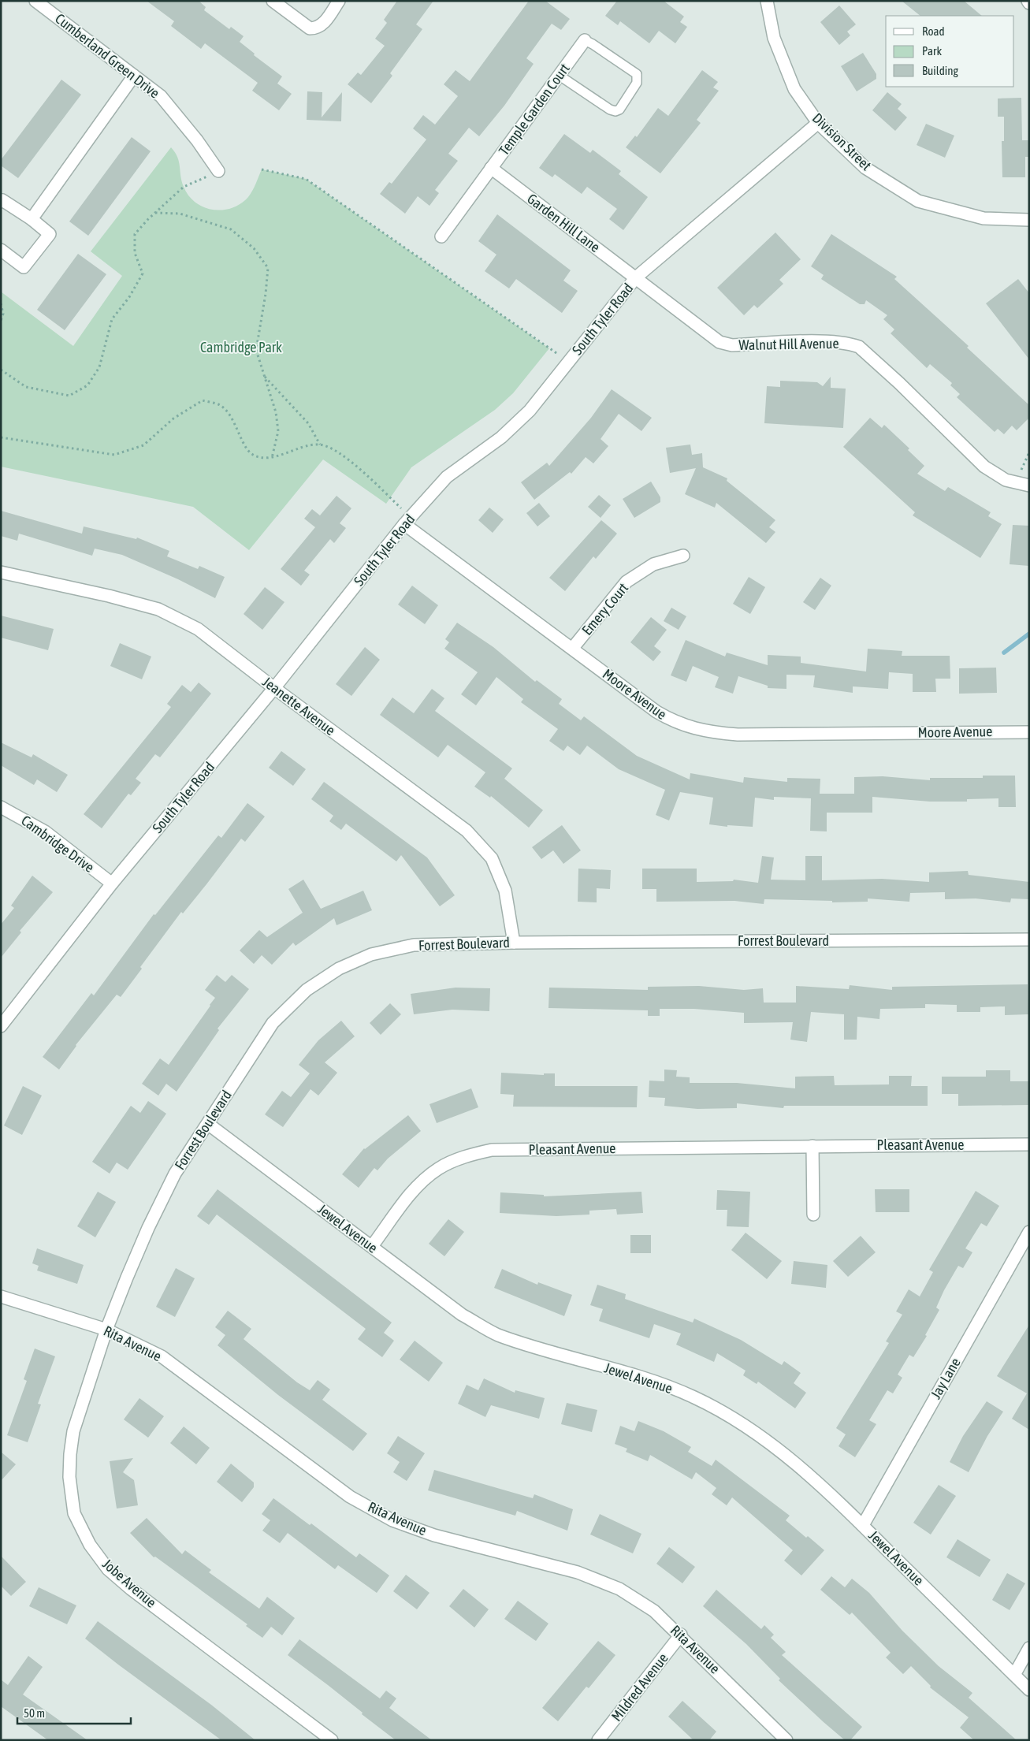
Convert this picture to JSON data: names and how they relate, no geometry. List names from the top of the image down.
{
  "streets": {
    "street": [
      "Cumberland Green Drive",
      "Temple Garden Court",
      "Division Street",
      "Garden Hill Lane",
      "South Tyler Road",
      "Walnut Hill Avenue",
      "Emery Court",
      "Moore Avenue",
      "Jeanette Avenue",
      "Cambridge Drive",
      "Forrest Boulevard",
      "Pleasant Avenue",
      "Jewel Avenue",
      "Rita Avenue",
      "Jay Lane",
      "Jobe Avenue",
      "Mildred Avenue"
    ]
  },
  "crossings": [
    ["Temple Garden Court", "Garden Hill Lane"],
    ["Division Street", "South Tyler Road"],
    ["Garden Hill Lane", "South Tyler Road"],
    ["Garden Hill Lane", "Walnut Hill Avenue"],
    ["South Tyler Road", "Walnut Hill Avenue"],
    ["South Tyler Road", "Moore Avenue"],
    ["South Tyler Road", "Jeanette Avenue"],
    ["South Tyler Road", "Cambridge Drive"],
    ["Emery Court", "Moore Avenue"],
    ["Jeanette Avenue", "Forrest Boulevard"],
    ["Forrest Boulevard", "Jewel Avenue"],
    ["Forrest Boulevard", "Rita Avenue"],
    ["Forrest Boulevard", "Jobe Avenue"],
    ["Pleasant Avenue", "Jewel Avenue"],
    ["Jewel Avenue", "Jay Lane"],
    ["Rita Avenue", "Jobe Avenue"],
    ["Rita Avenue", "Mildred Avenue"]
  ],
  "parks": ["Cambridge Park"],
  "legend": ["Road", "Park", "Building"],
  "scale_bar": "50 m"
}
